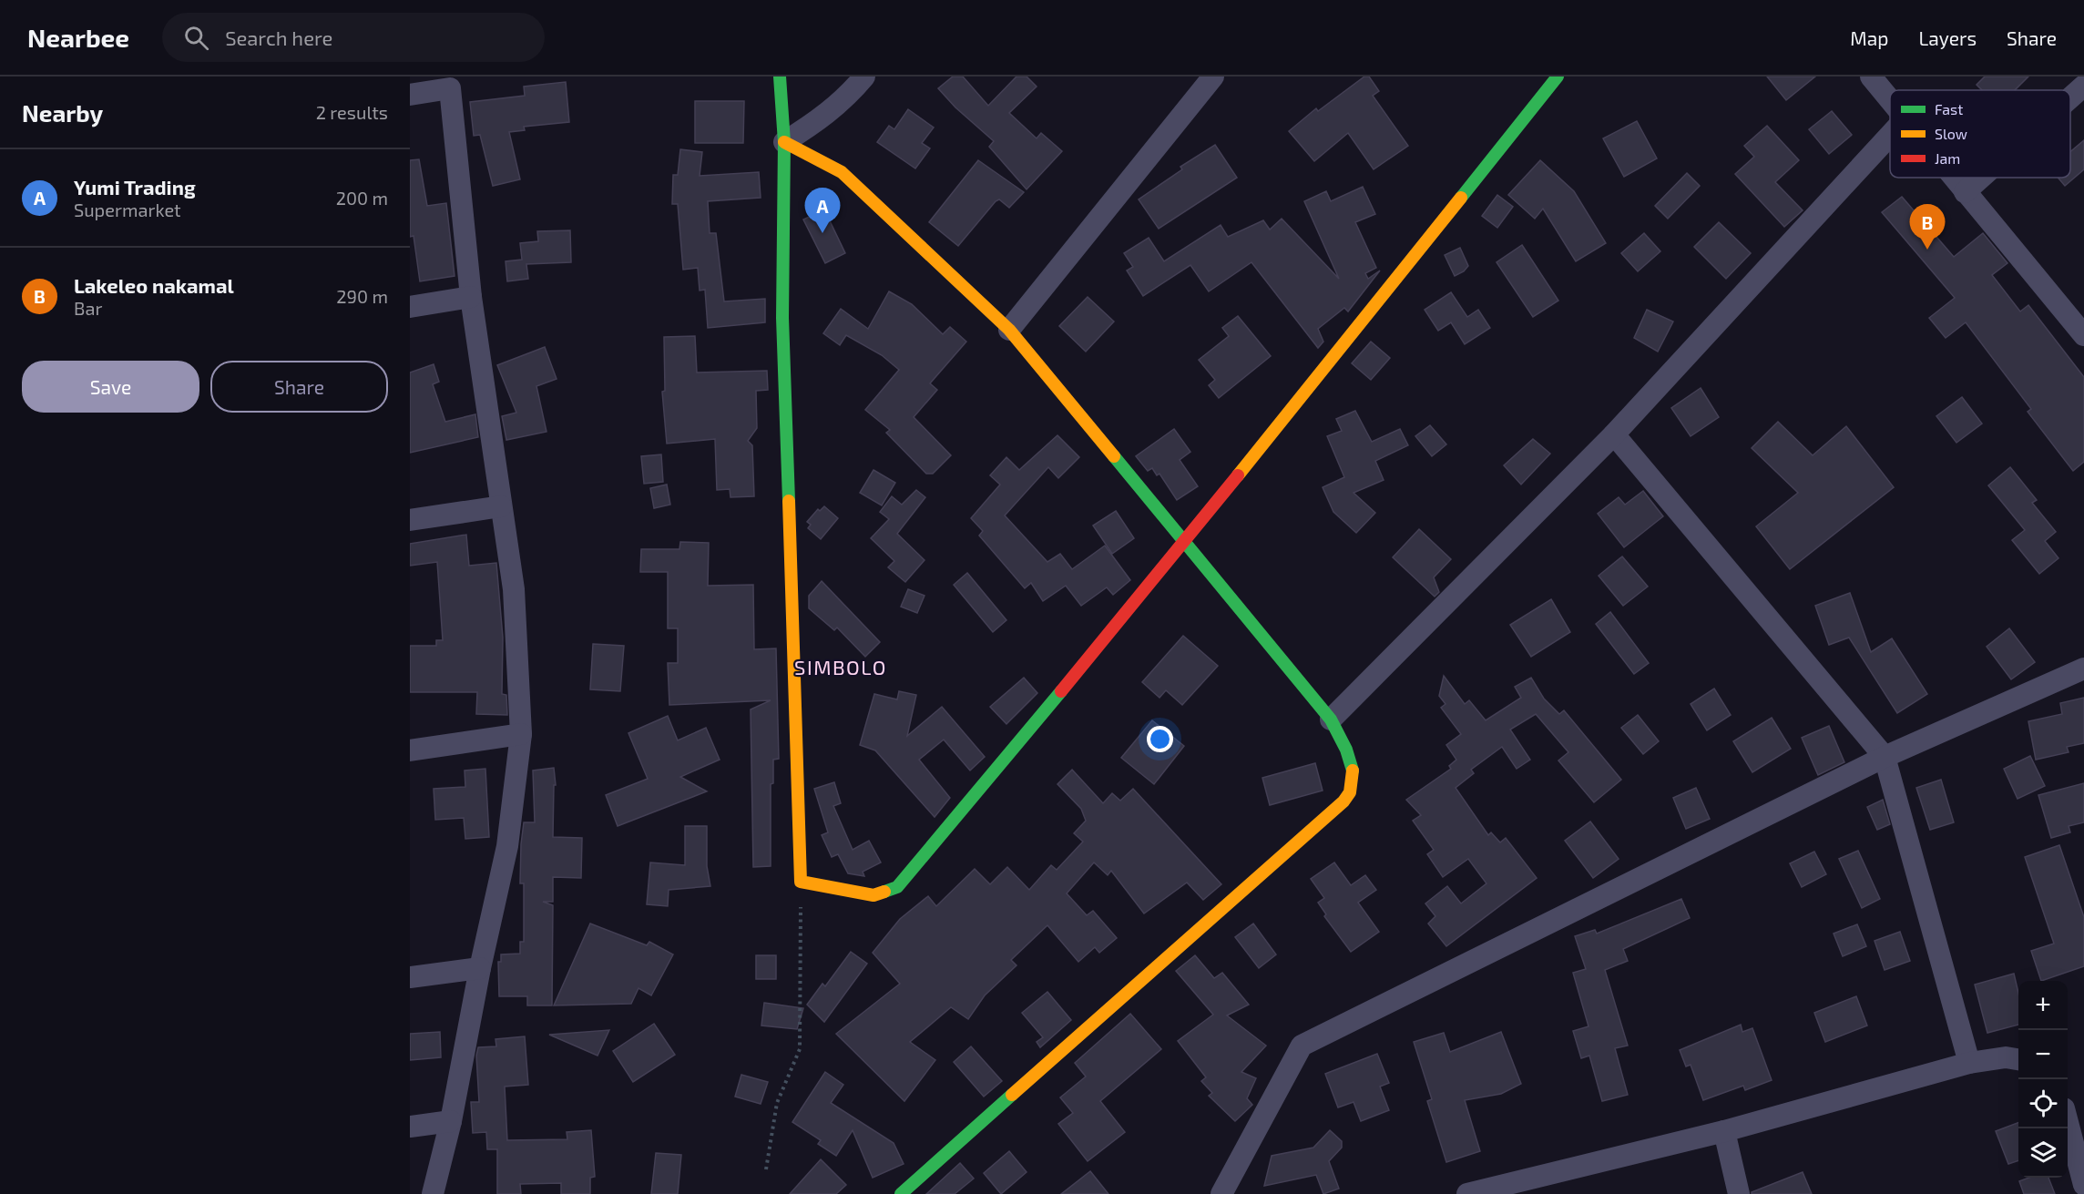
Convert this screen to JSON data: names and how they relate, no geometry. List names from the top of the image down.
{
  "districts": ["SIMBOLO"],
  "legend": ["Fast", "Slow", "Jam"],
  "page": {
    "header": "Nearbee",
    "search": "Search here",
    "nav": ["Map", "Layers", "Share"],
    "heading": ["Nearby", "2 results"],
    "list": [
      {
        "mark": "A",
        "name": "Yumi Trading",
        "note": "Supermarket",
        "value": "200 m"
      },
      {
        "mark": "B",
        "name": "Lakeleo nakamal",
        "note": "Bar",
        "value": "290 m"
      }
    ],
    "pins": ["A", "B"],
    "buttons": ["Save", "Share"],
    "map_buttons": ["+", "−"]
  }
}
